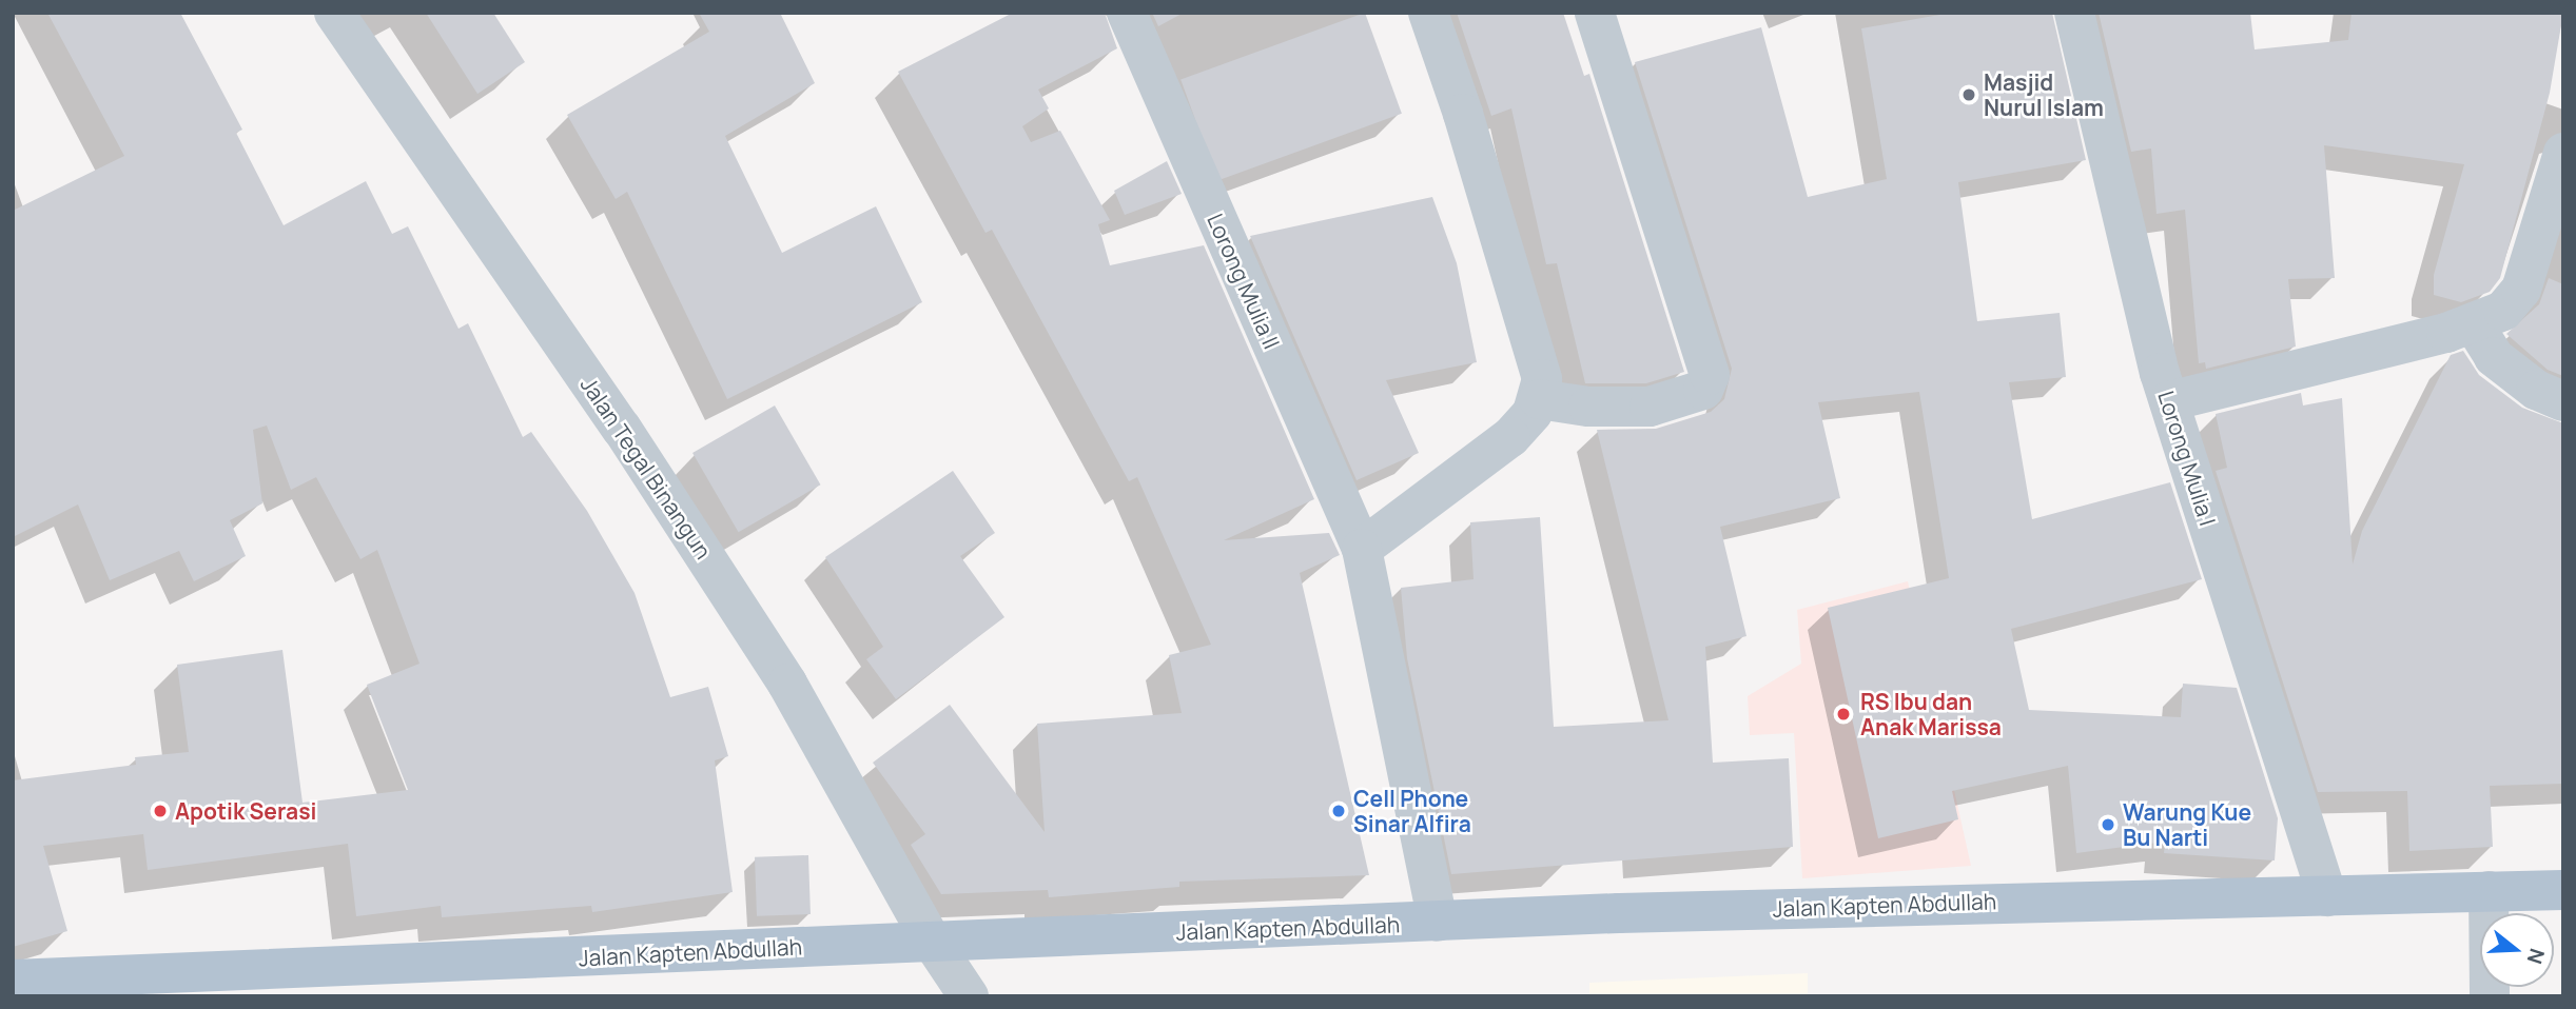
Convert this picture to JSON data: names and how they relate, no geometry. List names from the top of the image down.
{
  "streets": {
    "main road": ["Jalan Kapten Abdullah"],
    "street": ["Lorong Mulia II", "Lorong Mulia I", "Jalan Tegal Binangun"]
  },
  "crossings": [
    ["Lorong Mulia II", "Jalan Kapten Abdullah"],
    ["Lorong Mulia I", "Jalan Kapten Abdullah"],
    ["Jalan Tegal Binangun", "Jalan Kapten Abdullah"]
  ],
  "places": [
    "Masjid Nurul Islam",
    "RS Ibu dan Anak Marissa",
    "Apotik Serasi",
    "Cell Phone Sinar Alfira",
    "Warung Kue Bu Narti"
  ],
  "north": "right"
}
